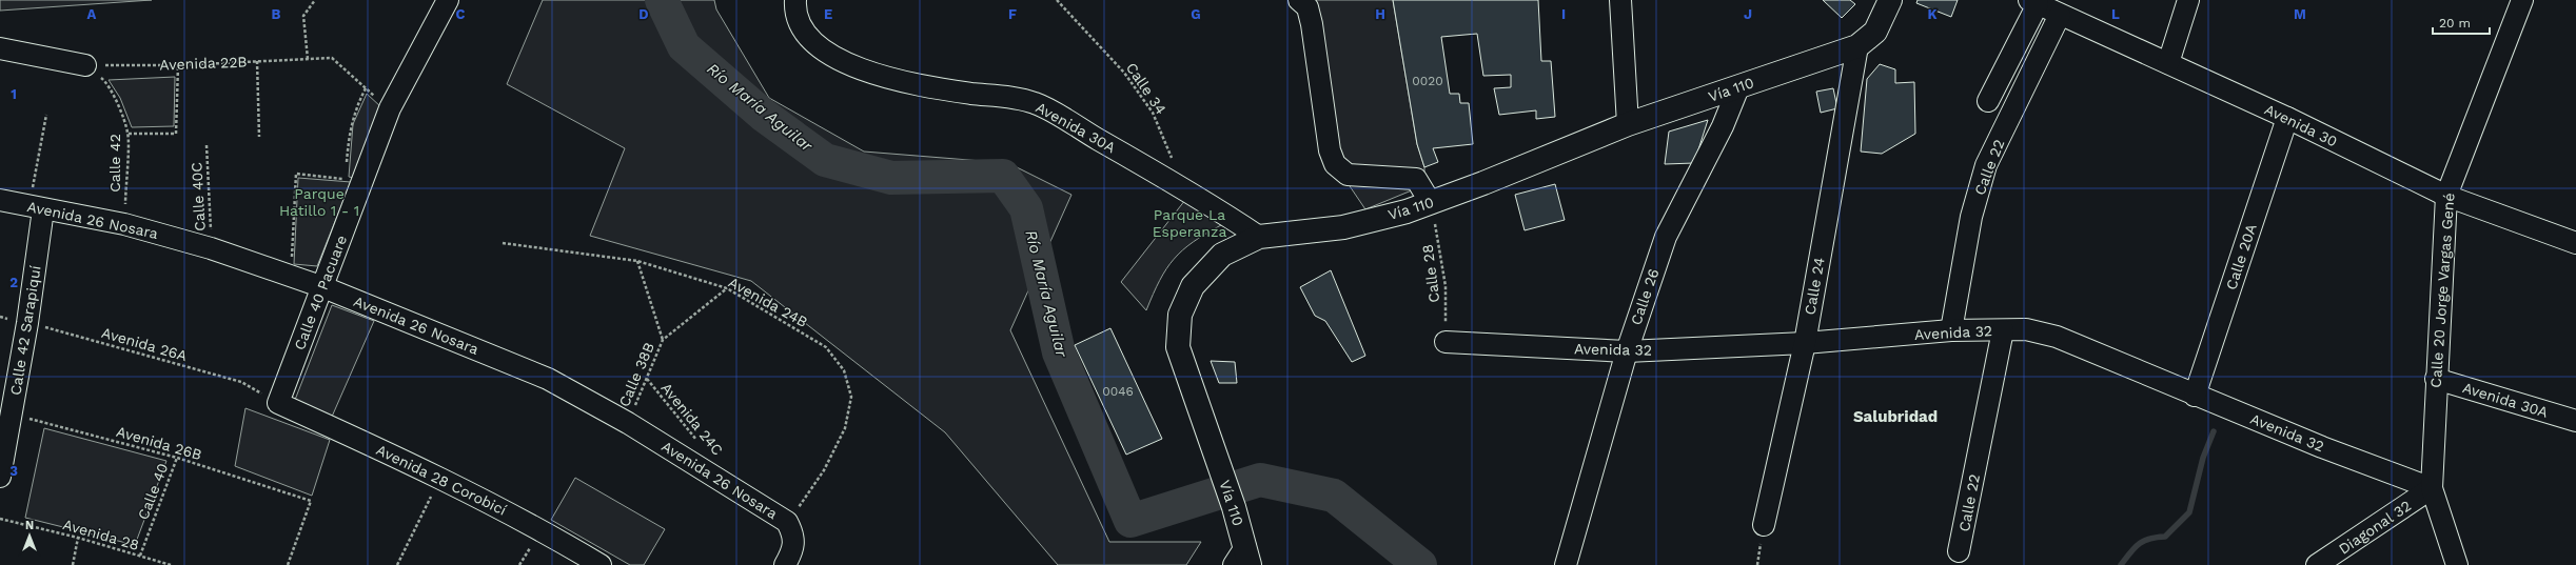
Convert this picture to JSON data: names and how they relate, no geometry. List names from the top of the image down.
{
  "streets": {
    "main road": ["Vía 110"],
    "street": [
      "Avenida 30",
      "Avenida 30A",
      "Calle 22",
      "Avenida 26 Nosara",
      "Calle 20A",
      "Calle 24",
      "Calle 20 Jorge Vargas Gené",
      "Calle 40 Pacuare",
      "Calle 26",
      "Calle 42 Sarapiquí",
      "Avenida 32",
      "Avenida 28 Corobicí",
      "Diagonal 32"
    ],
    "path": [
      "Avenida 22B",
      "Calle 34",
      "Calle 42",
      "Calle 40C",
      "Calle 28",
      "Avenida 24B",
      "Avenida 26A",
      "Calle 38B",
      "Avenida 24C",
      "Avenida 26B",
      "Calle 40",
      "Avenida 28"
    ]
  },
  "crossings": [
    ["Avenida 22B", "Calle 42"],
    ["Avenida 22B", "Calle 40 Pacuare"],
    ["Vía 110", "Avenida 30A"],
    ["Vía 110", "Calle 28"],
    ["Vía 110", "Calle 24"],
    ["Vía 110", "Calle 26"],
    ["Avenida 30", "Calle 22"],
    ["Avenida 30", "Calle 20A"],
    ["Avenida 30", "Calle 20 Jorge Vargas Gené"],
    ["Avenida 30A", "Calle 20 Jorge Vargas Gené"],
    ["Calle 42", "Avenida 26 Nosara"],
    ["Calle 22", "Avenida 32"],
    ["Calle 40C", "Avenida 26 Nosara"],
    ["Avenida 26 Nosara", "Calle 40 Pacuare"],
    ["Avenida 26 Nosara", "Avenida 24B"],
    ["Avenida 26 Nosara", "Calle 42 Sarapiquí"],
    ["Avenida 26 Nosara", "Calle 38B"],
    ["Calle 20A", "Avenida 32"],
    ["Calle 28", "Avenida 32"],
    ["Calle 24", "Avenida 32"],
    ["Calle 20 Jorge Vargas Gené", "Avenida 32"],
    ["Calle 20 Jorge Vargas Gené", "Diagonal 32"],
    ["Calle 40 Pacuare", "Avenida 26A"],
    ["Calle 40 Pacuare", "Avenida 28 Corobicí"],
    ["Calle 26", "Avenida 32"],
    ["Avenida 24B", "Calle 38B"],
    ["Calle 42 Sarapiquí", "Avenida 26A"],
    ["Calle 42 Sarapiquí", "Avenida 26B"],
    ["Avenida 32", "Diagonal 32"],
    ["Avenida 26A", "Avenida 28 Corobicí"],
    ["Calle 38B", "Avenida 24C"],
    ["Avenida 26B", "Calle 40"],
    ["Calle 40", "Avenida 28"]
  ],
  "districts": ["Salubridad"],
  "water": ["Río María Aguilar"],
  "parks": ["Parque Hatillo 1 - 1", "Parque La Esperanza"],
  "house_numbers": ["0020", "0046"],
  "scale_bar": "20 m",
  "north": "top",
  "grid": {
    "columns": [
      "A",
      "B",
      "C",
      "D",
      "E",
      "F",
      "G",
      "H",
      "I",
      "J",
      "K",
      "L",
      "M"
    ],
    "rows": ["1", "2", "3"]
  }
}
